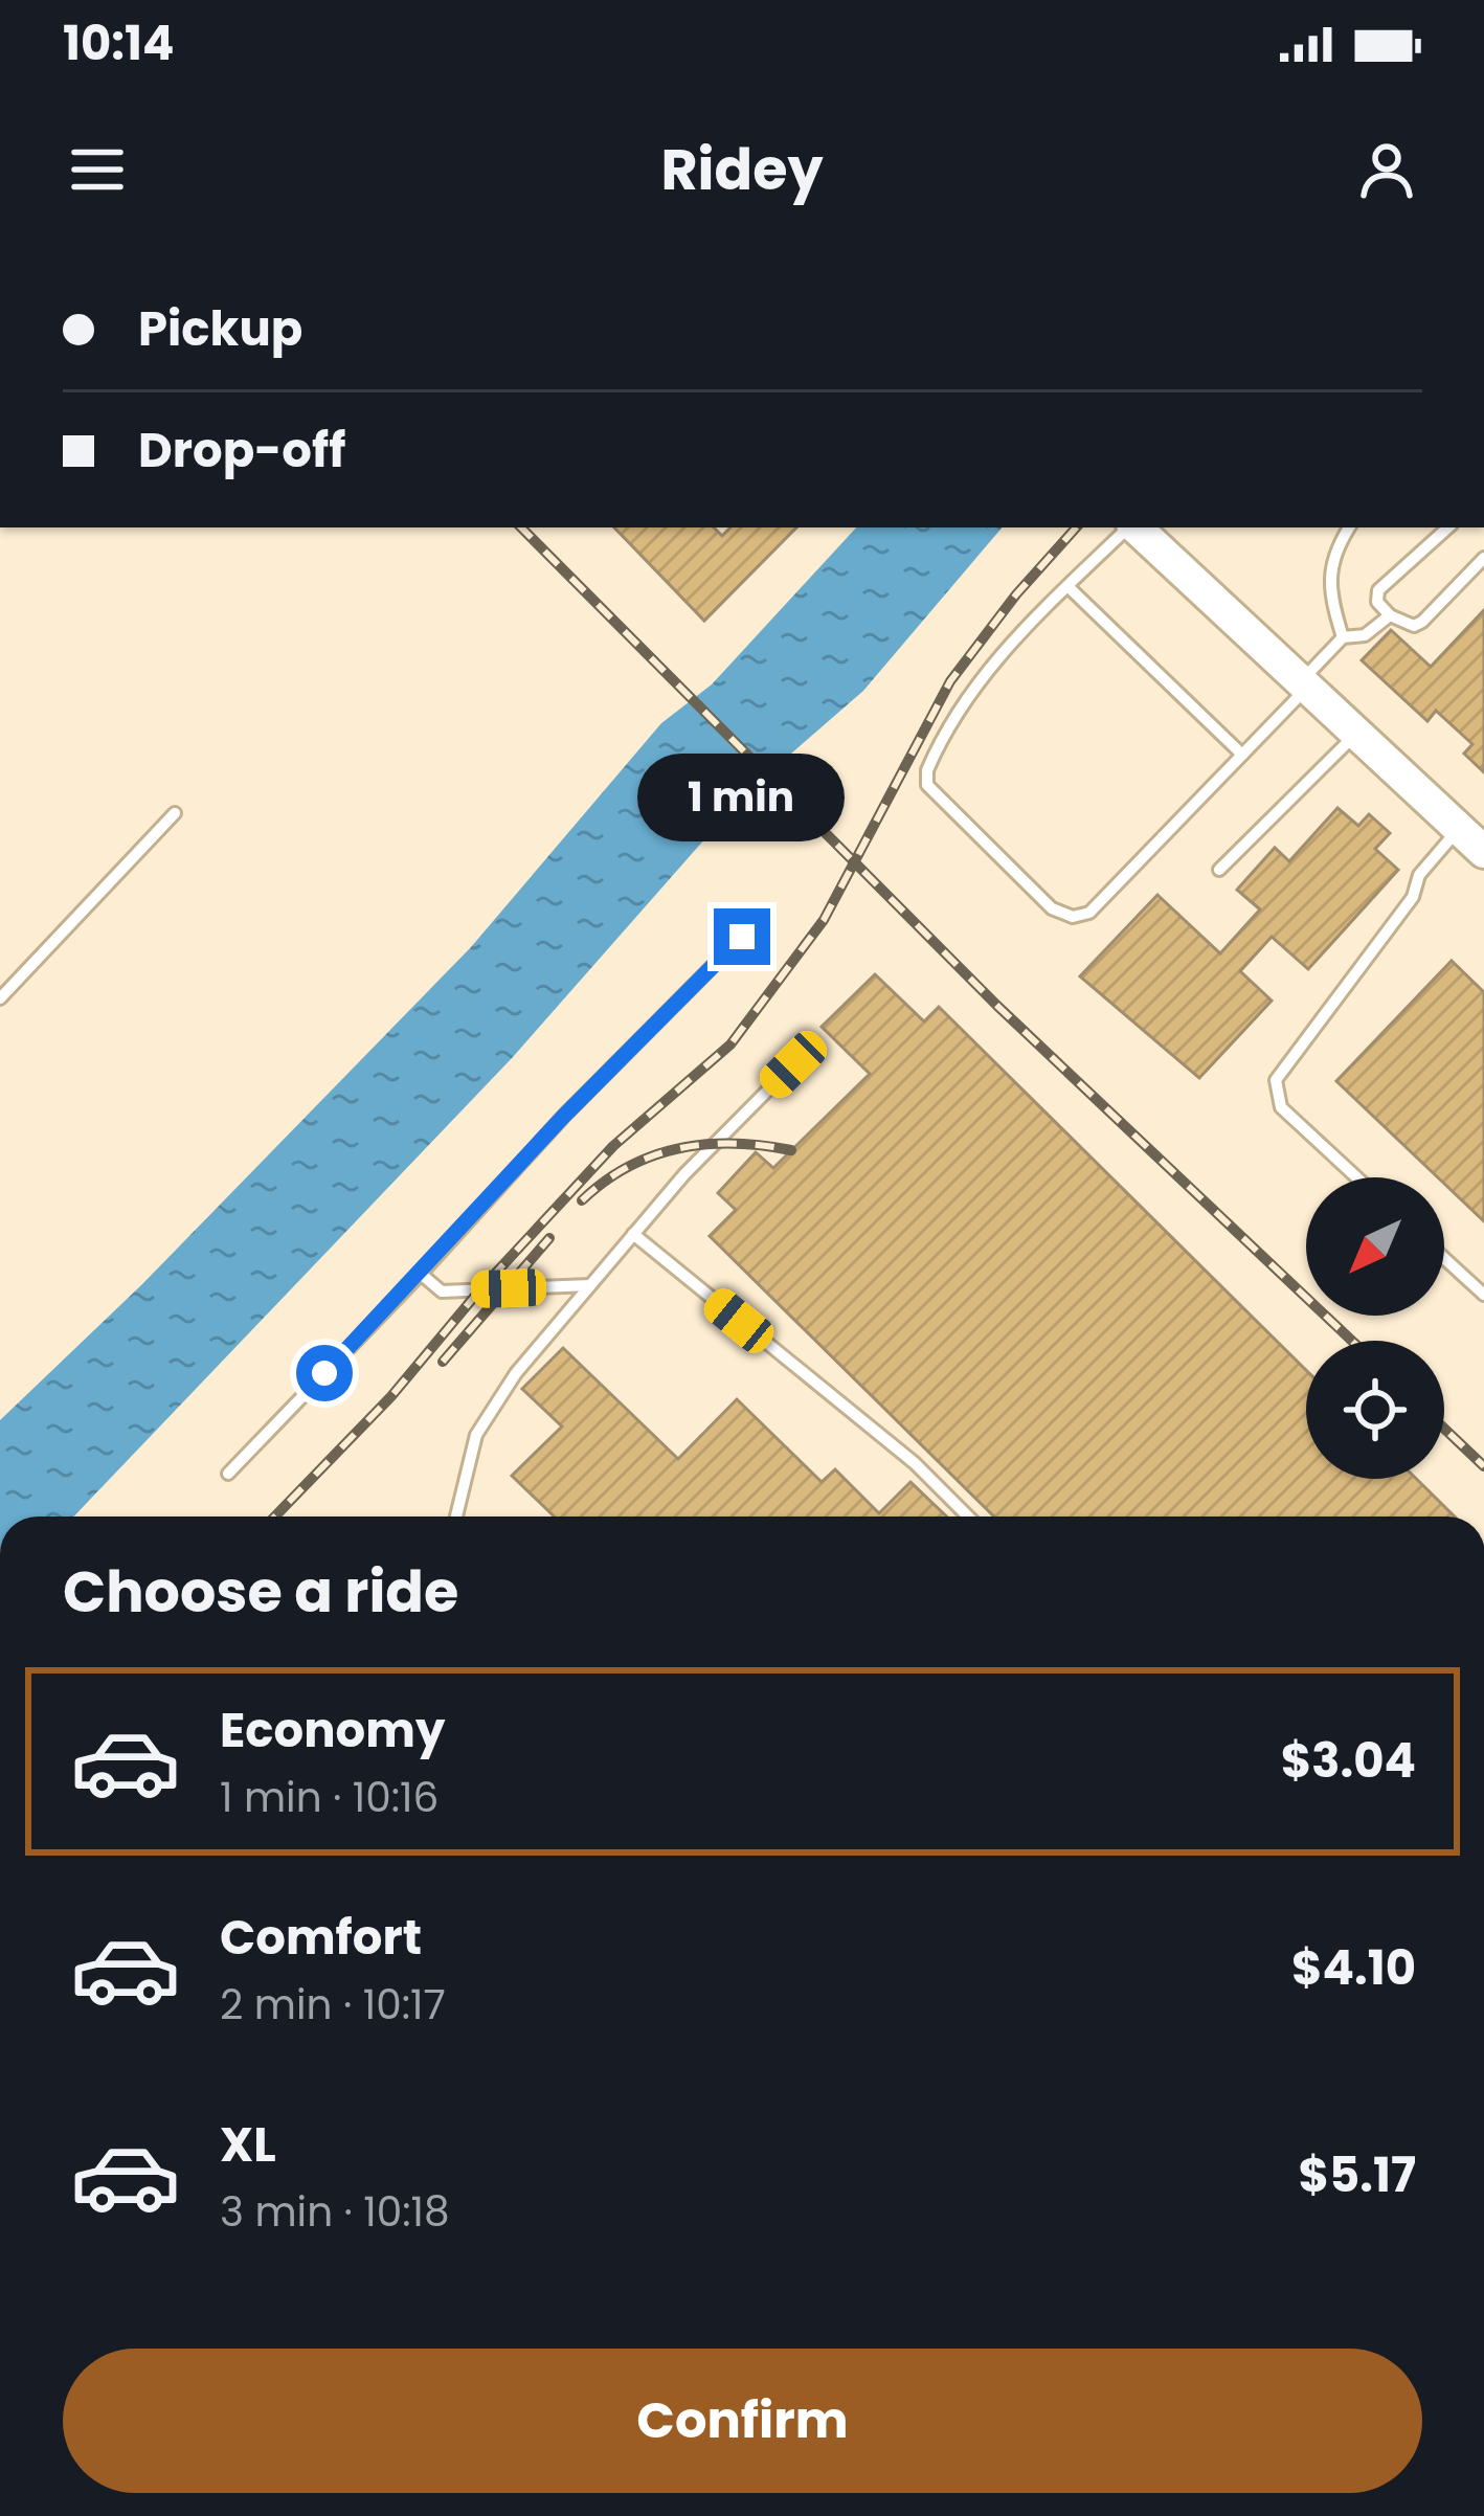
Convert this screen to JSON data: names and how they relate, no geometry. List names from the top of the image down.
{
  "north": "bottom left",
  "page": {
    "status": "10:14",
    "header": "Ridey",
    "banner": ["Pickup", "Drop-off"],
    "bubble": "1 min",
    "heading": "Choose a ride",
    "list": [
      {
        "name": "Economy",
        "note": "1 min · 10:16",
        "value": "$3.04"
      },
      {
        "name": "Comfort",
        "note": "2 min · 10:17",
        "value": "$4.10"
      },
      {
        "name": "XL",
        "note": "3 min · 10:18",
        "value": "$5.17"
      }
    ],
    "buttons": "Confirm"
  }
}
